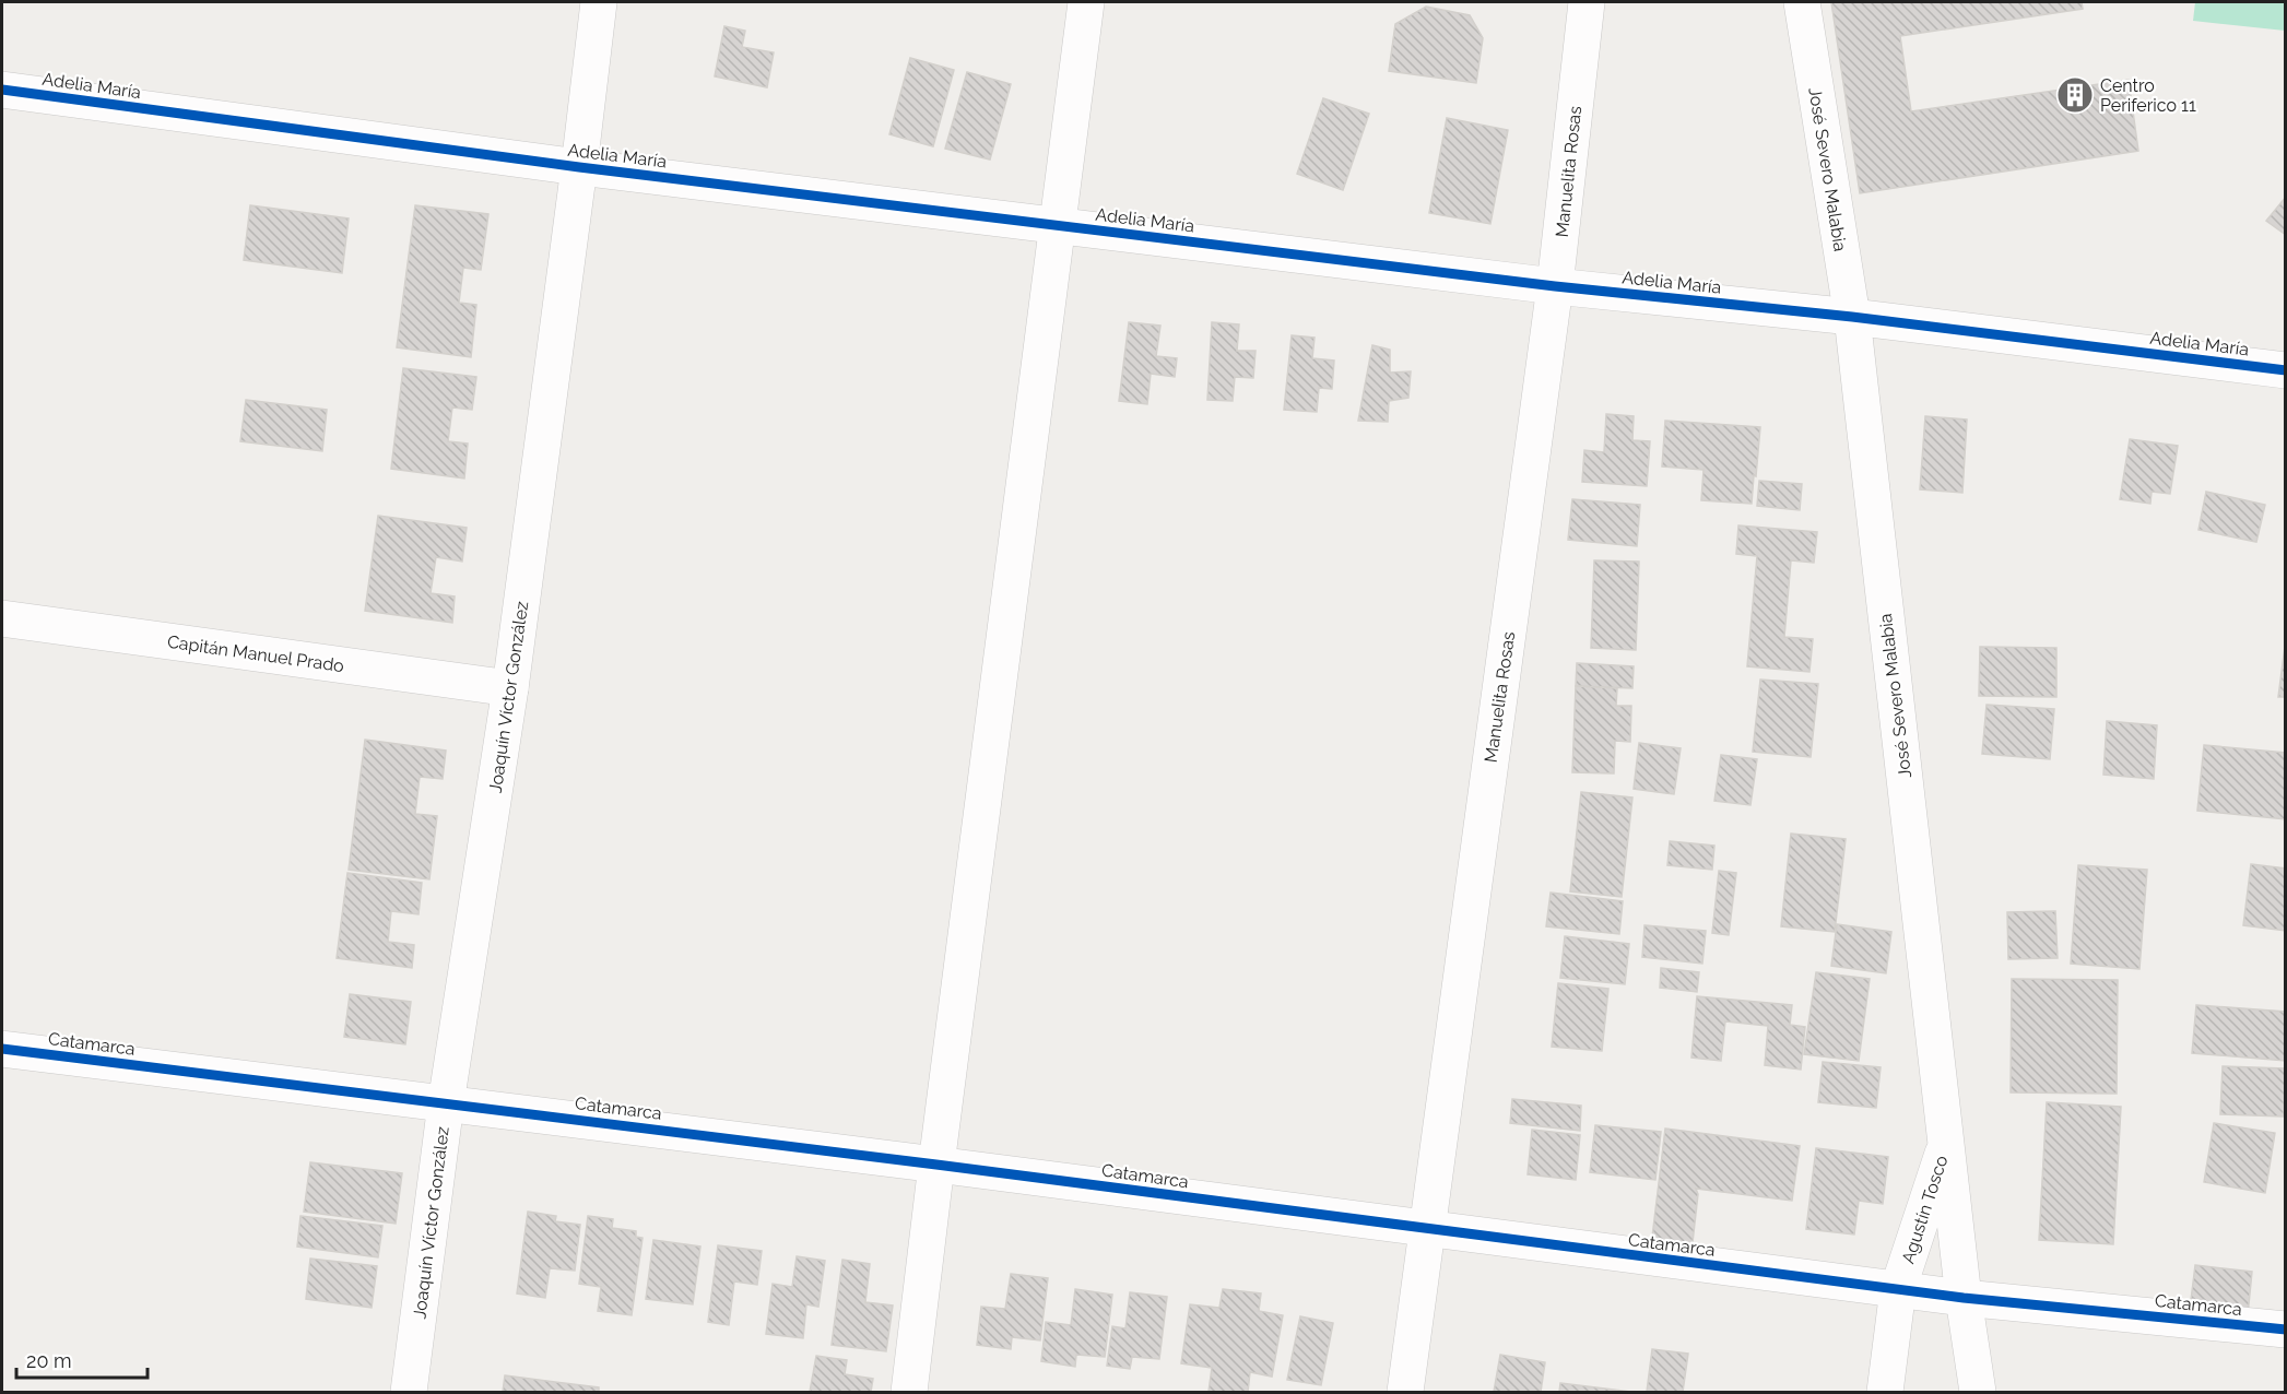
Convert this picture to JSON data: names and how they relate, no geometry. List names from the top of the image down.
{
  "streets": {
    "street": [
      "Adelia María",
      "José Severo Malabia",
      "Manuelita Rosas",
      "Capitán Manuel Prado",
      "Joaquín Víctor González",
      "Catamarca",
      "Agustín Tosco"
    ]
  },
  "crossings": [
    ["Adelia María", "José Severo Malabia"],
    ["Adelia María", "Manuelita Rosas"],
    ["Adelia María", "Joaquín Víctor González"],
    ["José Severo Malabia", "Catamarca"],
    ["José Severo Malabia", "Agustín Tosco"],
    ["Manuelita Rosas", "Catamarca"],
    ["Capitán Manuel Prado", "Joaquín Víctor González"],
    ["Joaquín Víctor González", "Catamarca"],
    ["Catamarca", "Agustín Tosco"]
  ],
  "places": {
    "building": ["Centro Periferico 11"]
  },
  "scale_bar": "20 m"
}
